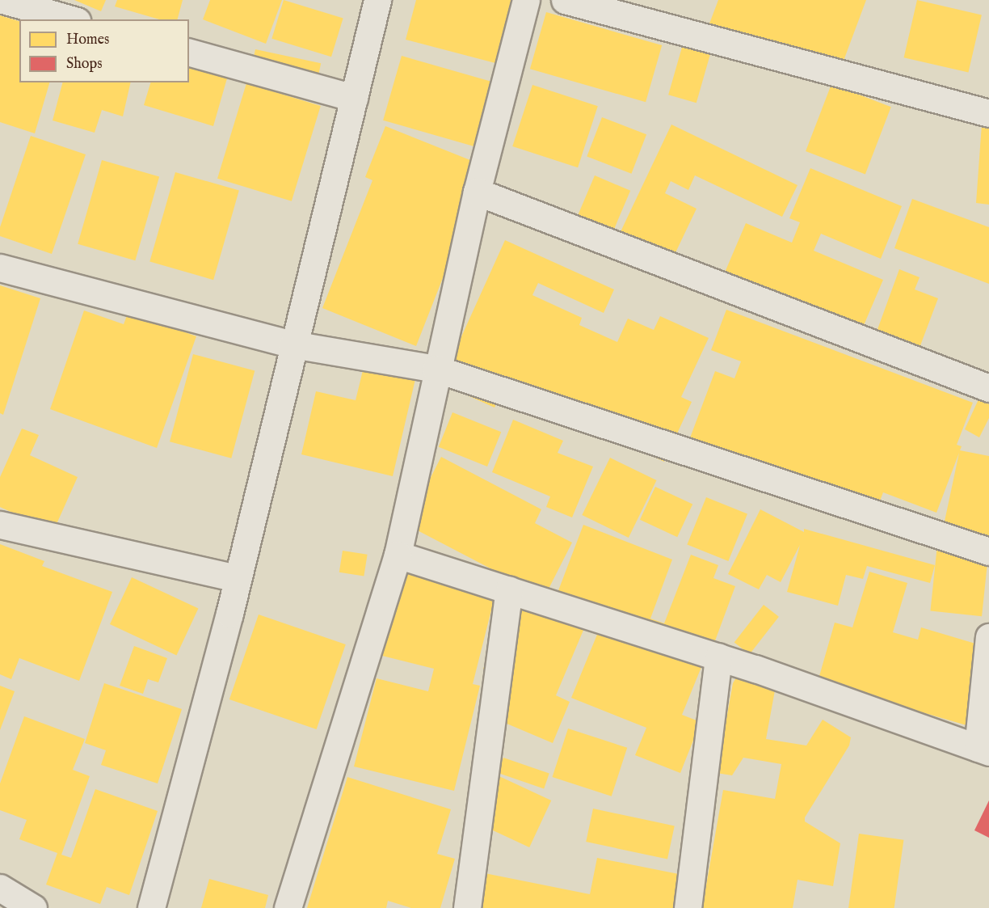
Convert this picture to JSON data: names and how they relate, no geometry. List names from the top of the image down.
{
  "legend": ["Homes", "Shops"]
}
